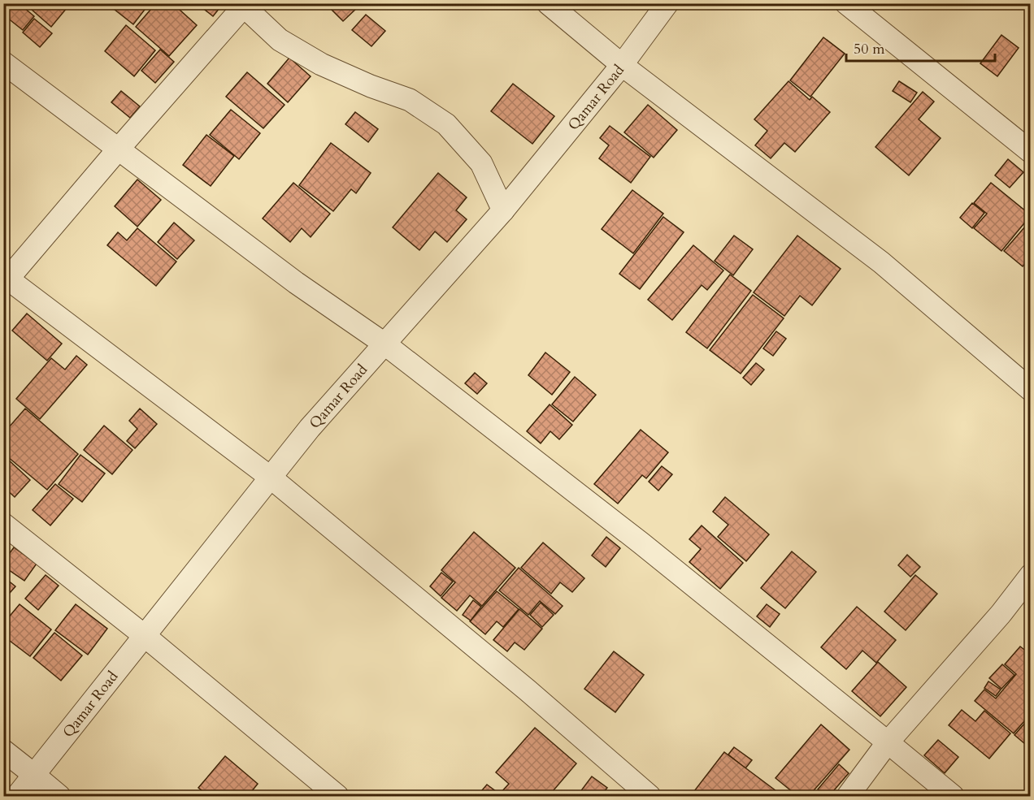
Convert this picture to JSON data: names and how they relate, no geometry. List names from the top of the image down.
{
  "streets": {
    "street": ["Qamar Road"]
  },
  "scale_bar": "50 m"
}
